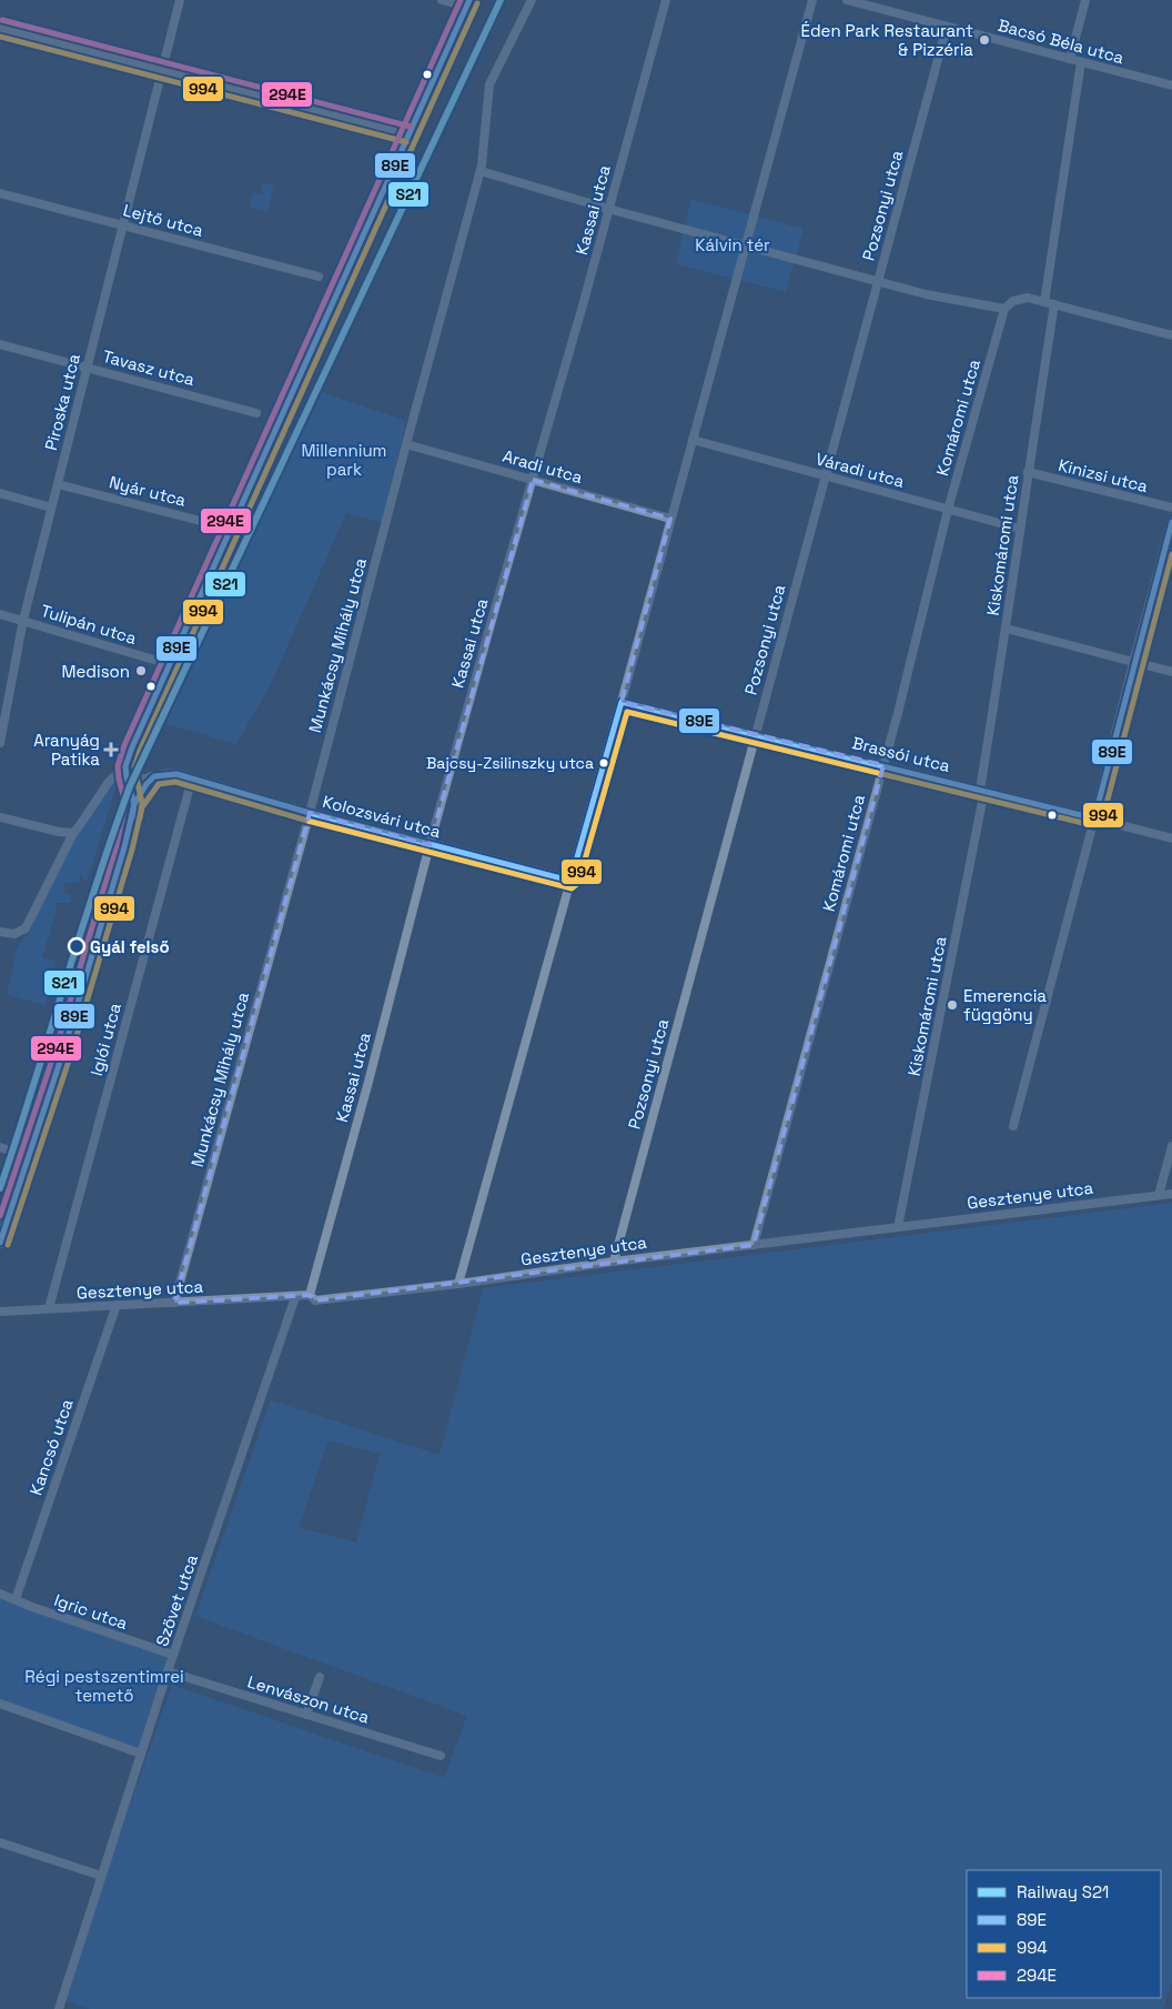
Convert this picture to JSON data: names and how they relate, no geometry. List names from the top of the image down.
{
  "streets": {
    "street": [
      "Bacsó Béla utca",
      "Pozsonyi utca",
      "Kassai utca",
      "Lejtő utca",
      "Tavasz utca",
      "Piroska utca",
      "Komáromi utca",
      "Aradi utca",
      "Váradi utca",
      "Kinizsi utca",
      "Nyár utca",
      "Kiskomáromi utca",
      "Tulipán utca",
      "Munkácsy Mihály utca",
      "Brassói utca",
      "Kolozsvári utca",
      "Iglói utca",
      "Gesztenye utca",
      "Kancsó utca",
      "Szövet utca",
      "Igric utca",
      "Lenvászon utca"
    ]
  },
  "crossings": [
    ["Bacsó Béla utca", "Pozsonyi utca"],
    ["Pozsonyi utca", "Váradi utca"],
    ["Pozsonyi utca", "Brassói utca"],
    ["Pozsonyi utca", "Gesztenye utca"],
    ["Kassai utca", "Aradi utca"],
    ["Kassai utca", "Kolozsvári utca"],
    ["Kassai utca", "Gesztenye utca"],
    ["Lejtő utca", "Piroska utca"],
    ["Tavasz utca", "Piroska utca"],
    ["Piroska utca", "Nyár utca"],
    ["Piroska utca", "Tulipán utca"],
    ["Komáromi utca", "Váradi utca"],
    ["Komáromi utca", "Brassói utca"],
    ["Komáromi utca", "Gesztenye utca"],
    ["Aradi utca", "Munkácsy Mihály utca"],
    ["Váradi utca", "Kiskomáromi utca"],
    ["Kinizsi utca", "Kiskomáromi utca"],
    ["Kiskomáromi utca", "Brassói utca"],
    ["Kiskomáromi utca", "Gesztenye utca"],
    ["Munkácsy Mihály utca", "Kolozsvári utca"],
    ["Munkácsy Mihály utca", "Gesztenye utca"],
    ["Kolozsvári utca", "Iglói utca"],
    ["Iglói utca", "Gesztenye utca"],
    ["Gesztenye utca", "Kancsó utca"],
    ["Gesztenye utca", "Szövet utca"],
    ["Kancsó utca", "Igric utca"],
    ["Szövet utca", "Igric utca"],
    ["Szövet utca", "Lenvászon utca"]
  ],
  "parks": ["Kálvin tér", "Millennium park", "Régi pestszentimrei temető"],
  "places": {
    "other": [
      "Éden Park Restaurant & Pizzéria",
      "Medison",
      "Bajcsy-Zsilinszky utca",
      "Gyál felső",
      "Emerencia függöny"
    ],
    "health": ["Aranyág Patika"]
  },
  "lines": [
    "rail line S21",
    "transit line 89E",
    "transit line 294E",
    "transit line 994"
  ],
  "legend": [
    "Railway S21",
    "89E",
    "994",
    "294E"
  ]
}
